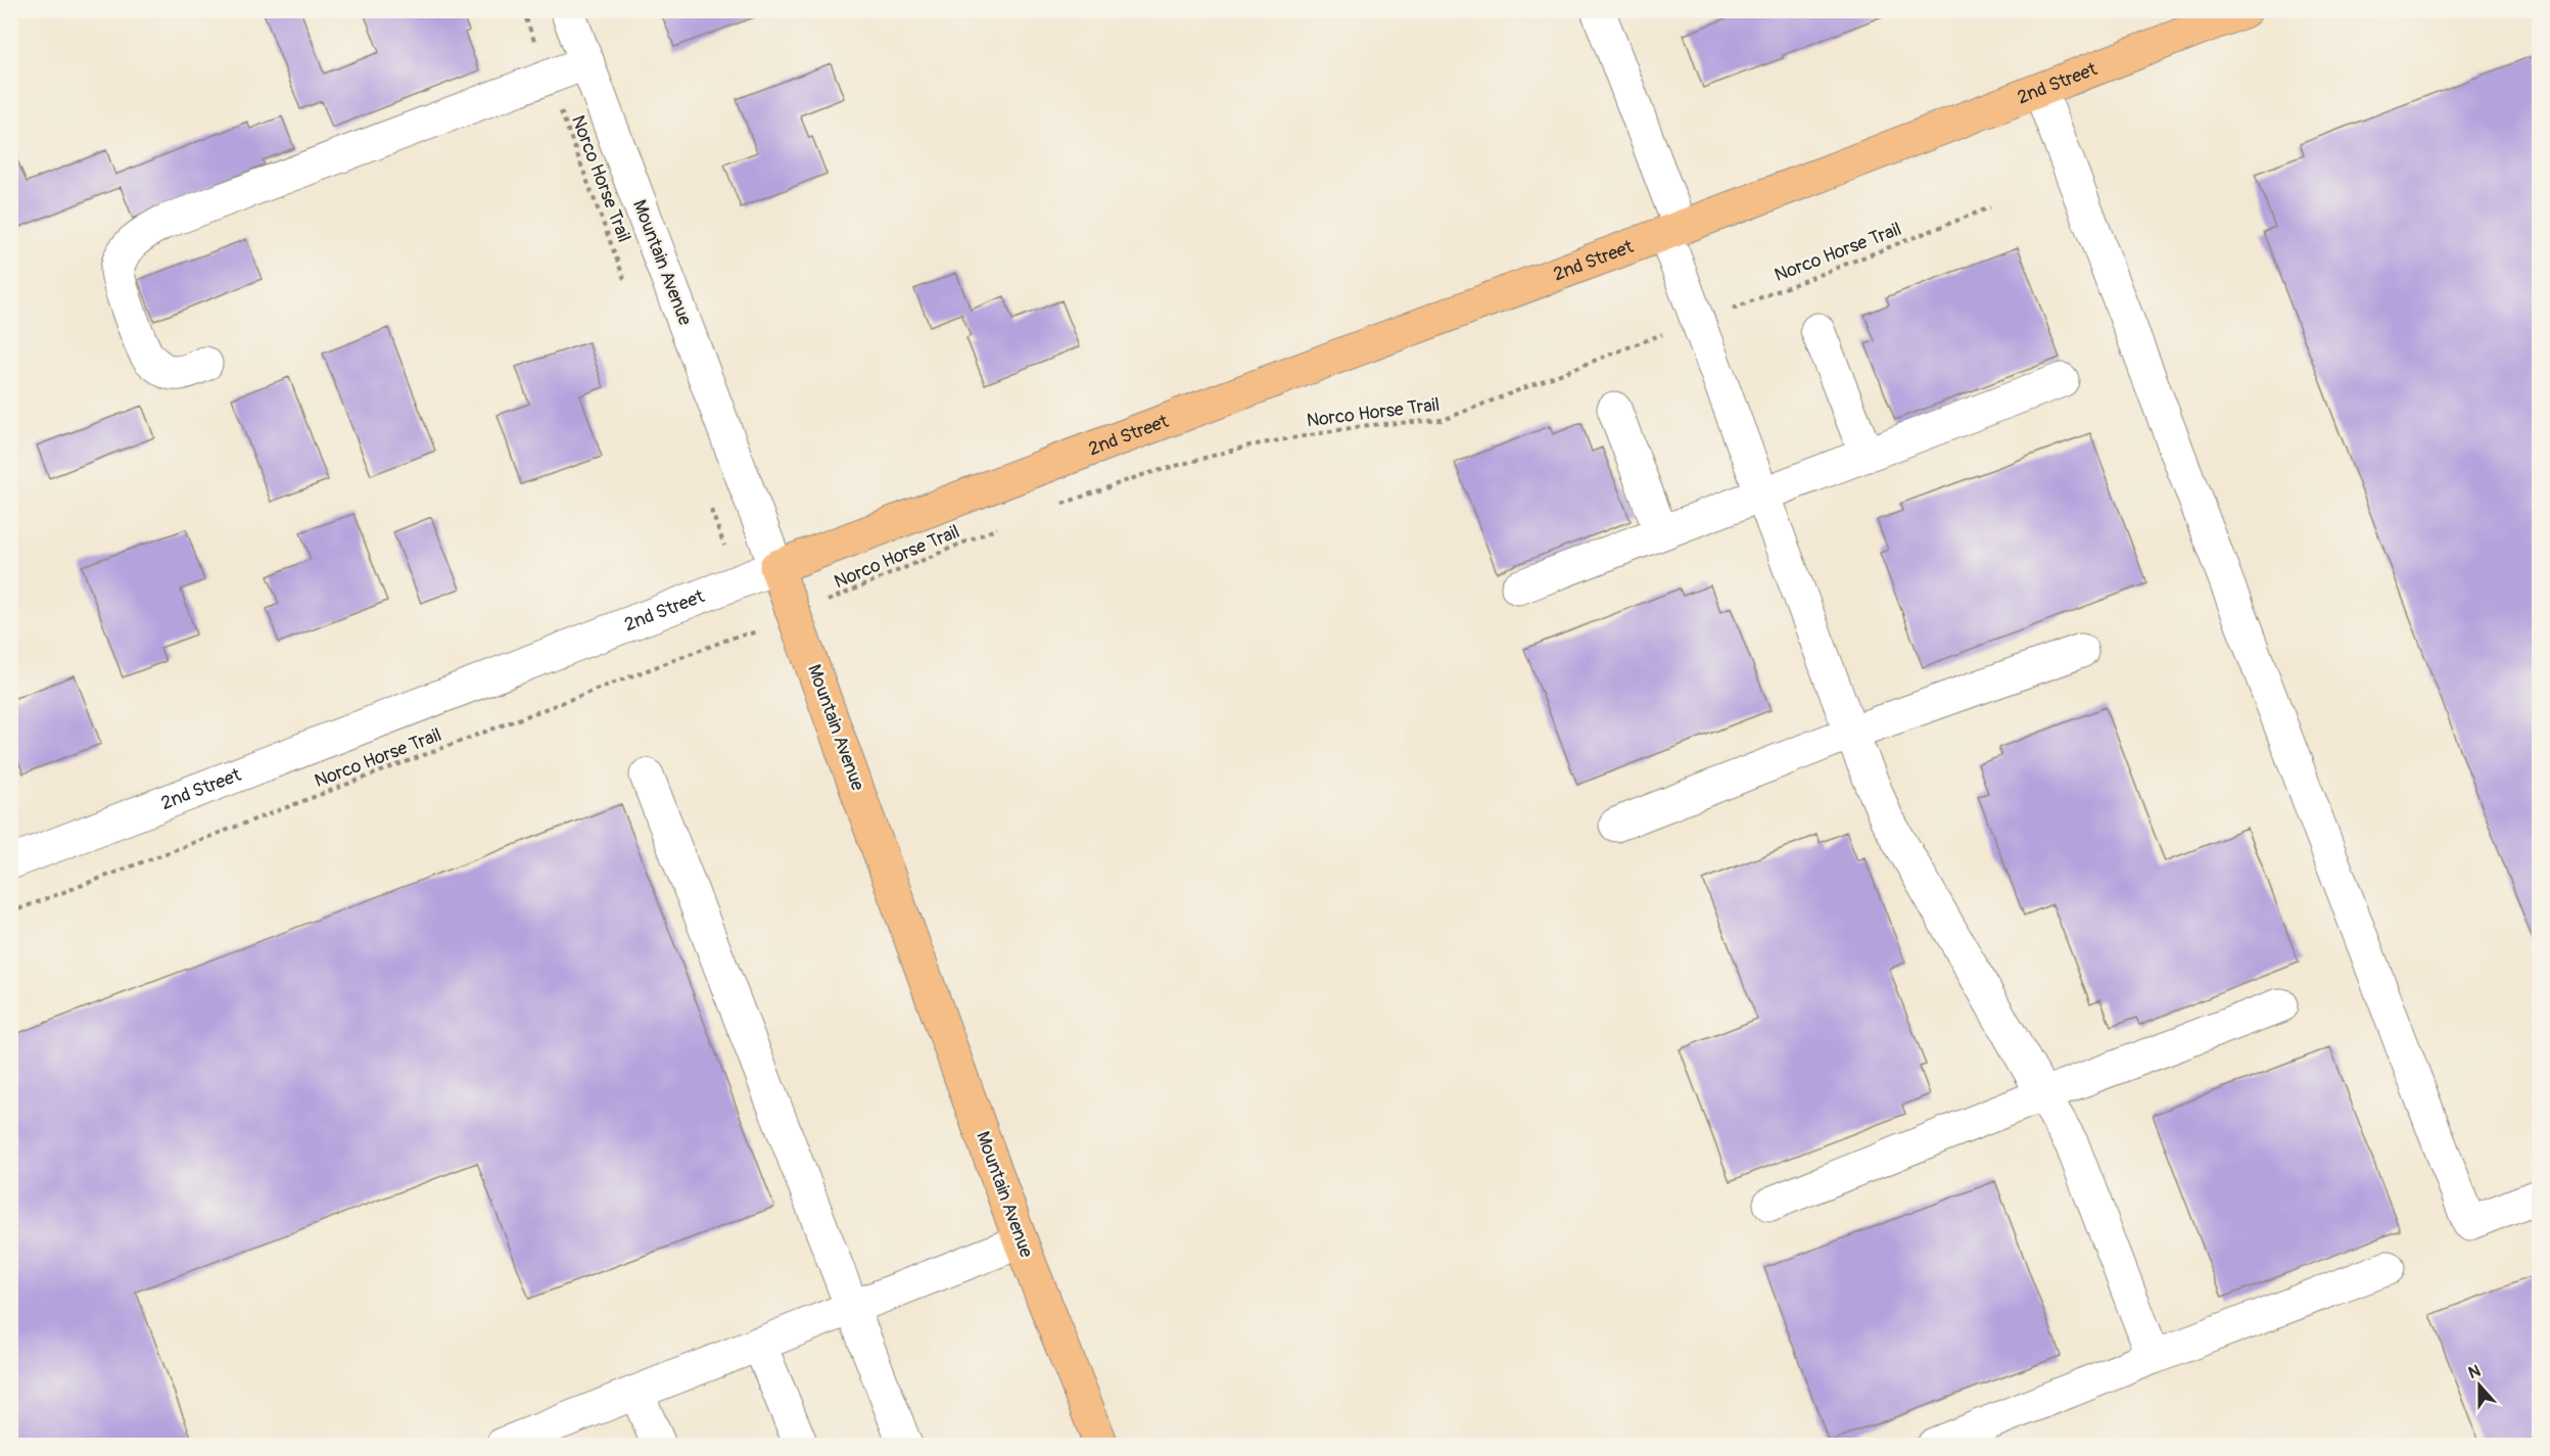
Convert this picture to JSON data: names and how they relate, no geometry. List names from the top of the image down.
{
  "streets": {
    "main road": ["2nd Street", "Mountain Avenue"],
    "path": ["Norco Horse Trail"]
  },
  "crossings": [
    ["2nd Street", "Mountain Avenue"],
    ["Norco Horse Trail", "Mountain Avenue"]
  ],
  "north": "top"
}
